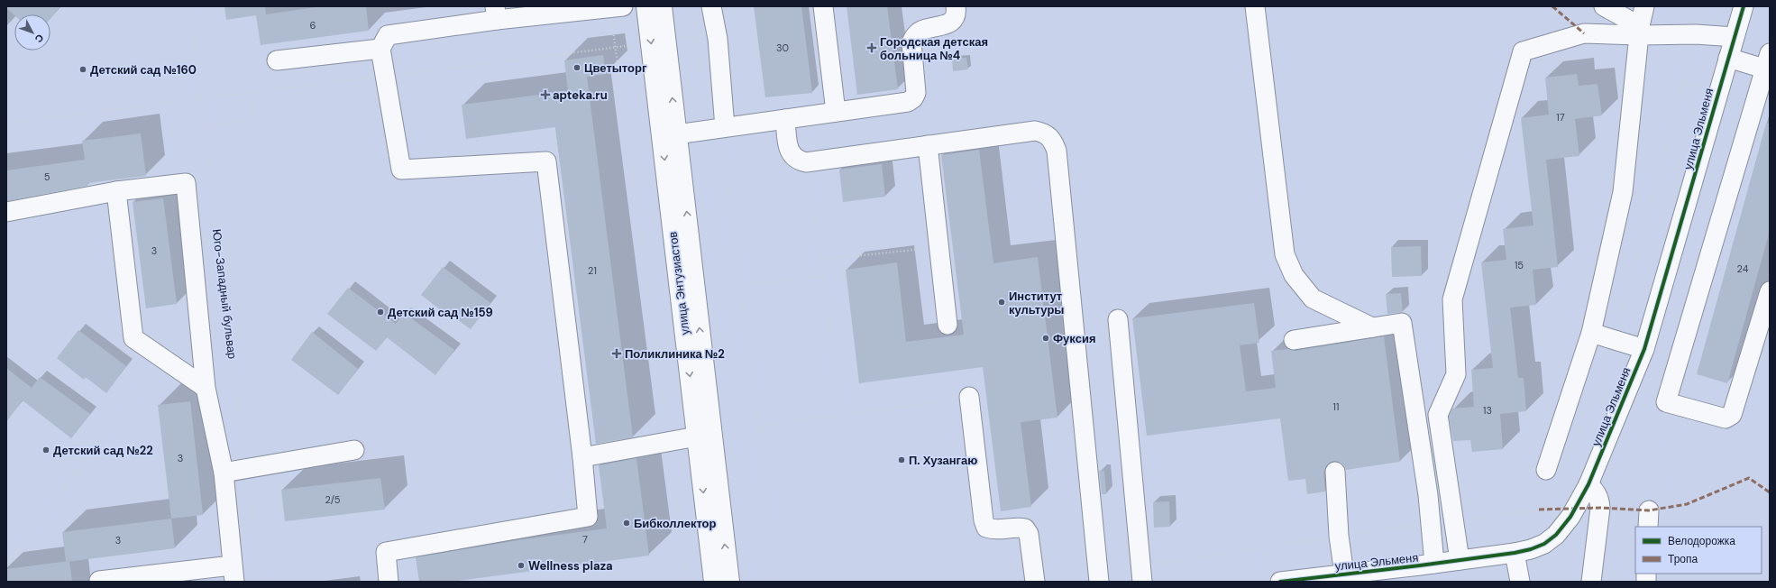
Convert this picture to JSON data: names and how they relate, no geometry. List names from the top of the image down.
{
  "streets": {
    "main road": ["улица Энтузиастов"],
    "street": ["улица Эльменя"],
    "path": ["Юго-Западный бульвар"]
  },
  "places": {
    "health": ["Городская детская больница №4", "apteka.ru", "Поликлиника №2"],
    "other": [
      "Цветыторг",
      "Детский сад №160",
      "Институт культуры",
      "Детский сад №159",
      "Фуксия",
      "Детский сад №22",
      "П. Хузангаю",
      "Бибколлектор",
      "Wellness plaza"
    ]
  },
  "house_numbers": [
    "6",
    "30",
    "17",
    "5",
    "3",
    "15",
    "24",
    "21",
    "11",
    "13",
    "3",
    "2/5",
    "7",
    "3"
  ],
  "legend": ["Велодорожка", "Тропа"],
  "north": "bottom right"
}
